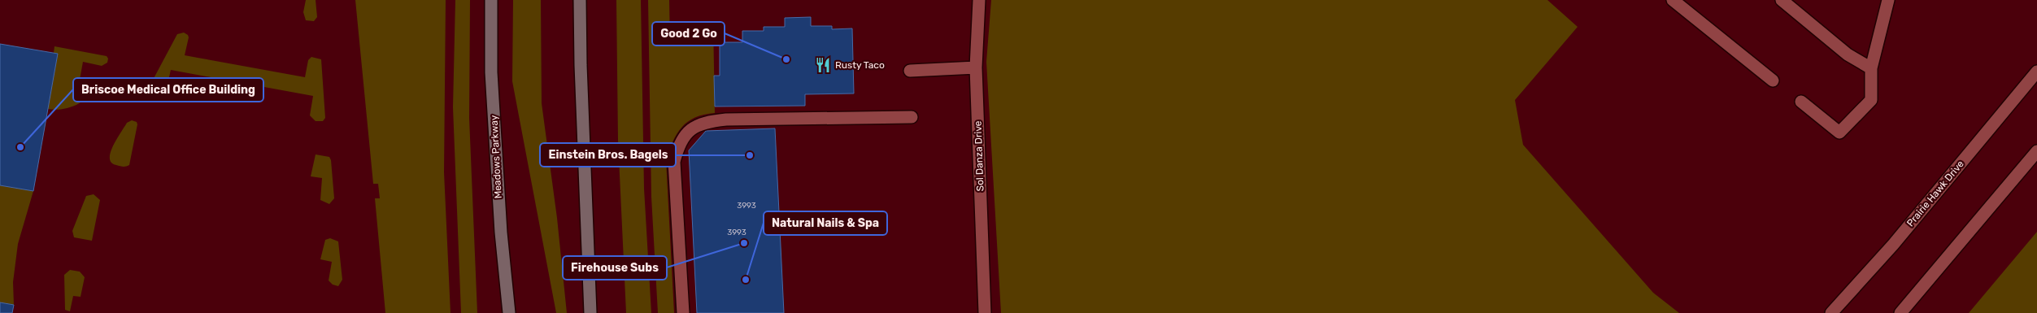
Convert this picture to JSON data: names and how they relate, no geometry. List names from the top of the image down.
{
  "streets": {
    "main road": ["Meadows Parkway"],
    "street": ["Sol Danza Drive", "Prairie Hawk Drive"]
  },
  "places": {
    "other": [
      "Good 2 Go",
      "Briscoe Medical Office Building",
      "Einstein Bros. Bagels",
      "Firehouse Subs",
      "Natural Nails & Spa"
    ],
    "restaurant": ["Rusty Taco"]
  },
  "house_numbers": ["3993", "3993"]
}
